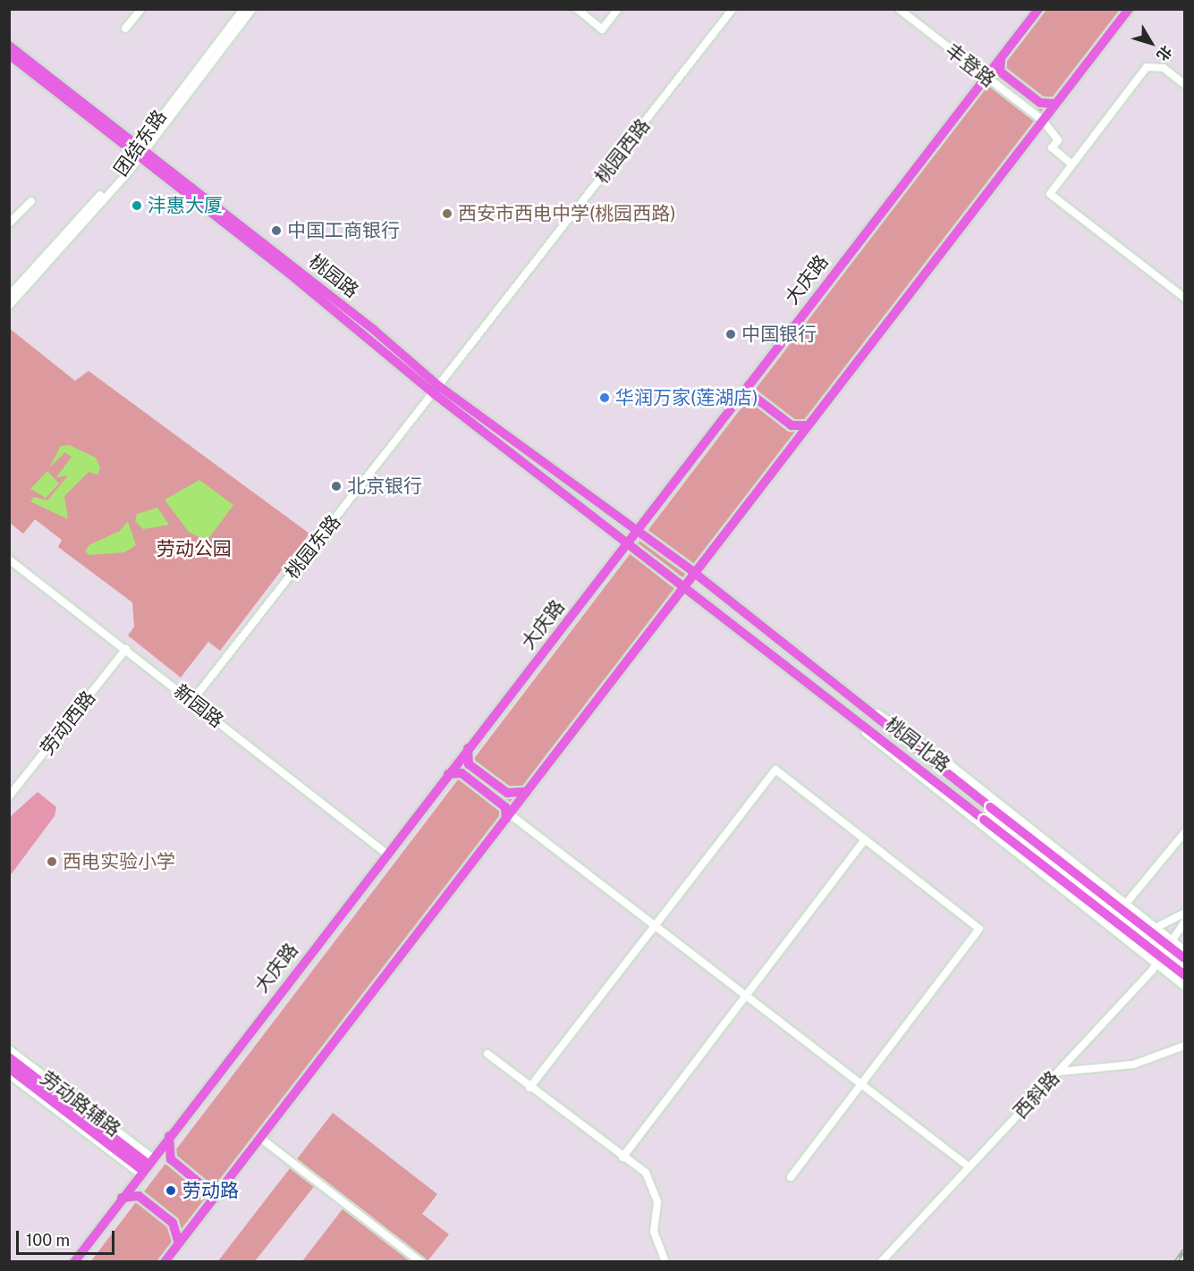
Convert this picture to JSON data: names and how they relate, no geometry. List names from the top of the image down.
{
  "streets": {
    "main road": ["桃园路", "大庆路", "桃园北路"],
    "street": [
      "丰登路",
      "团结东路",
      "桃园西路",
      "桃园东路",
      "新园路",
      "劳动西路",
      "西斜路",
      "劳动路辅路"
    ]
  },
  "crossings": [
    ["丰登路", "大庆路"],
    ["团结东路", "桃园路"],
    ["桃园西路", "桃园路"],
    ["桃园西路", "桃园东路"],
    ["桃园路", "大庆路"],
    ["桃园路", "桃园东路"],
    ["桃园路", "桃园北路"],
    ["大庆路", "新园路"],
    ["大庆路", "桃园北路"],
    ["大庆路", "劳动路辅路"],
    ["桃园东路", "新园路"],
    ["新园路", "劳动西路"]
  ],
  "parks": ["劳动公园"],
  "places": [
    "沣惠大厦",
    "西安市西电中学(桃园西路)",
    "中国工商银行",
    "中国银行",
    "华润万家(莲湖店)",
    "北京银行",
    "西电实验小学",
    "劳动路"
  ],
  "scale_bar": "100 m",
  "north": "bottom right"
}
